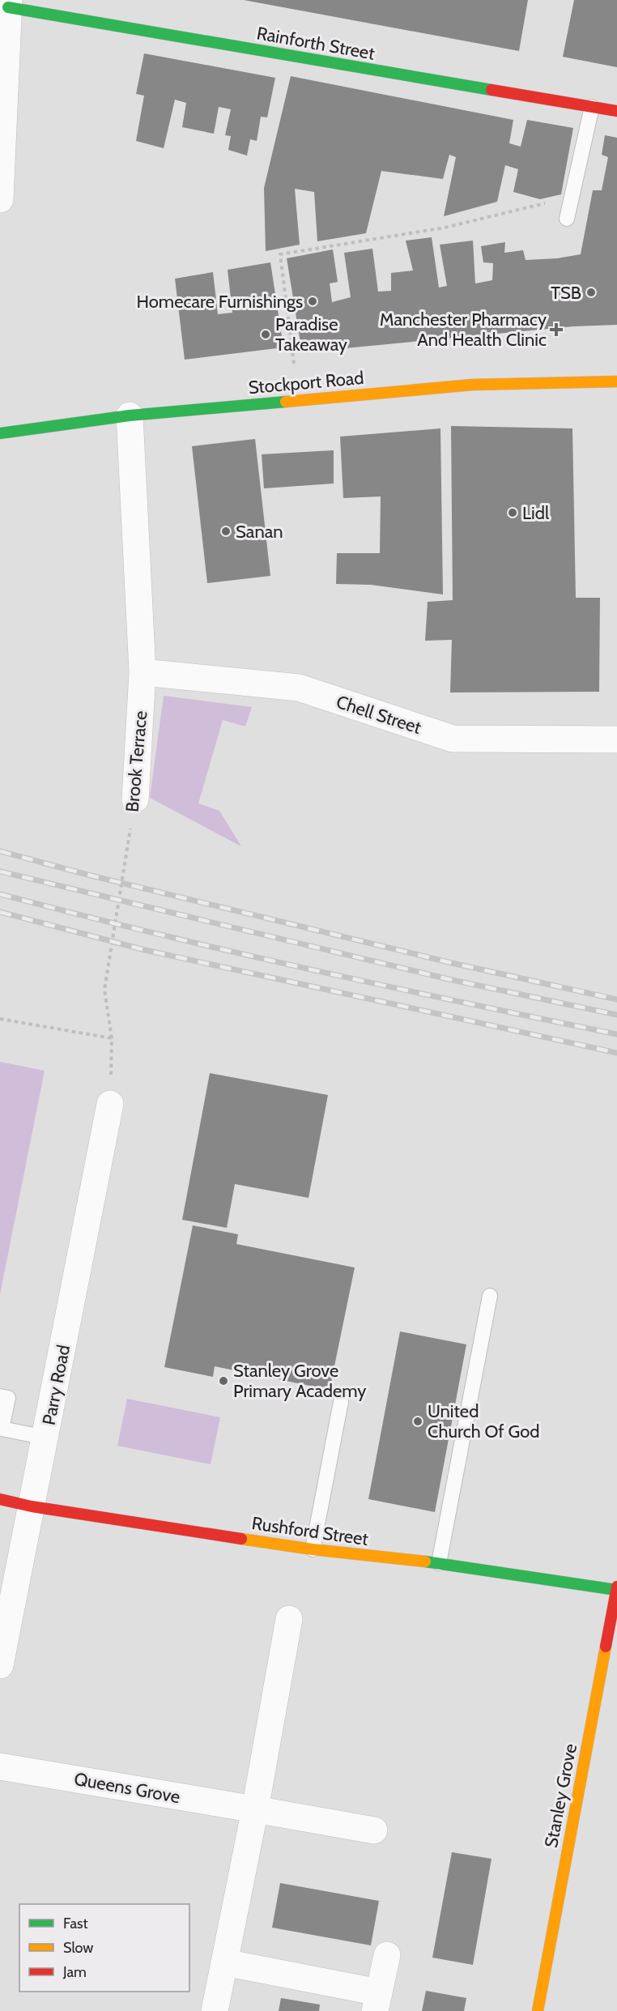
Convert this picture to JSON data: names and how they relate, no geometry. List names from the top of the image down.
{
  "streets": {
    "main road": [
      "Rainforth Street",
      "Stockport Road",
      "Rushford Street",
      "Stanley Grove"
    ],
    "street": [
      "Chell Street",
      "Brook Terrace",
      "Parry Road",
      "Queens Grove"
    ]
  },
  "crossings": [
    ["Stockport Road", "Brook Terrace"],
    ["Chell Street", "Brook Terrace"],
    ["Brook Terrace", "Parry Road"],
    ["Parry Road", "Rushford Street"],
    ["Rushford Street", "Stanley Grove"]
  ],
  "places": {
    "other": [
      "TSB",
      "Homecare Furnishings",
      "Paradise Takeaway",
      "Lidl",
      "Sanan",
      "Stanley Grove Primary Academy",
      "United Church Of God"
    ],
    "health": ["Manchester Pharmacy And Health Clinic"]
  },
  "legend": ["Fast", "Slow", "Jam"]
}
